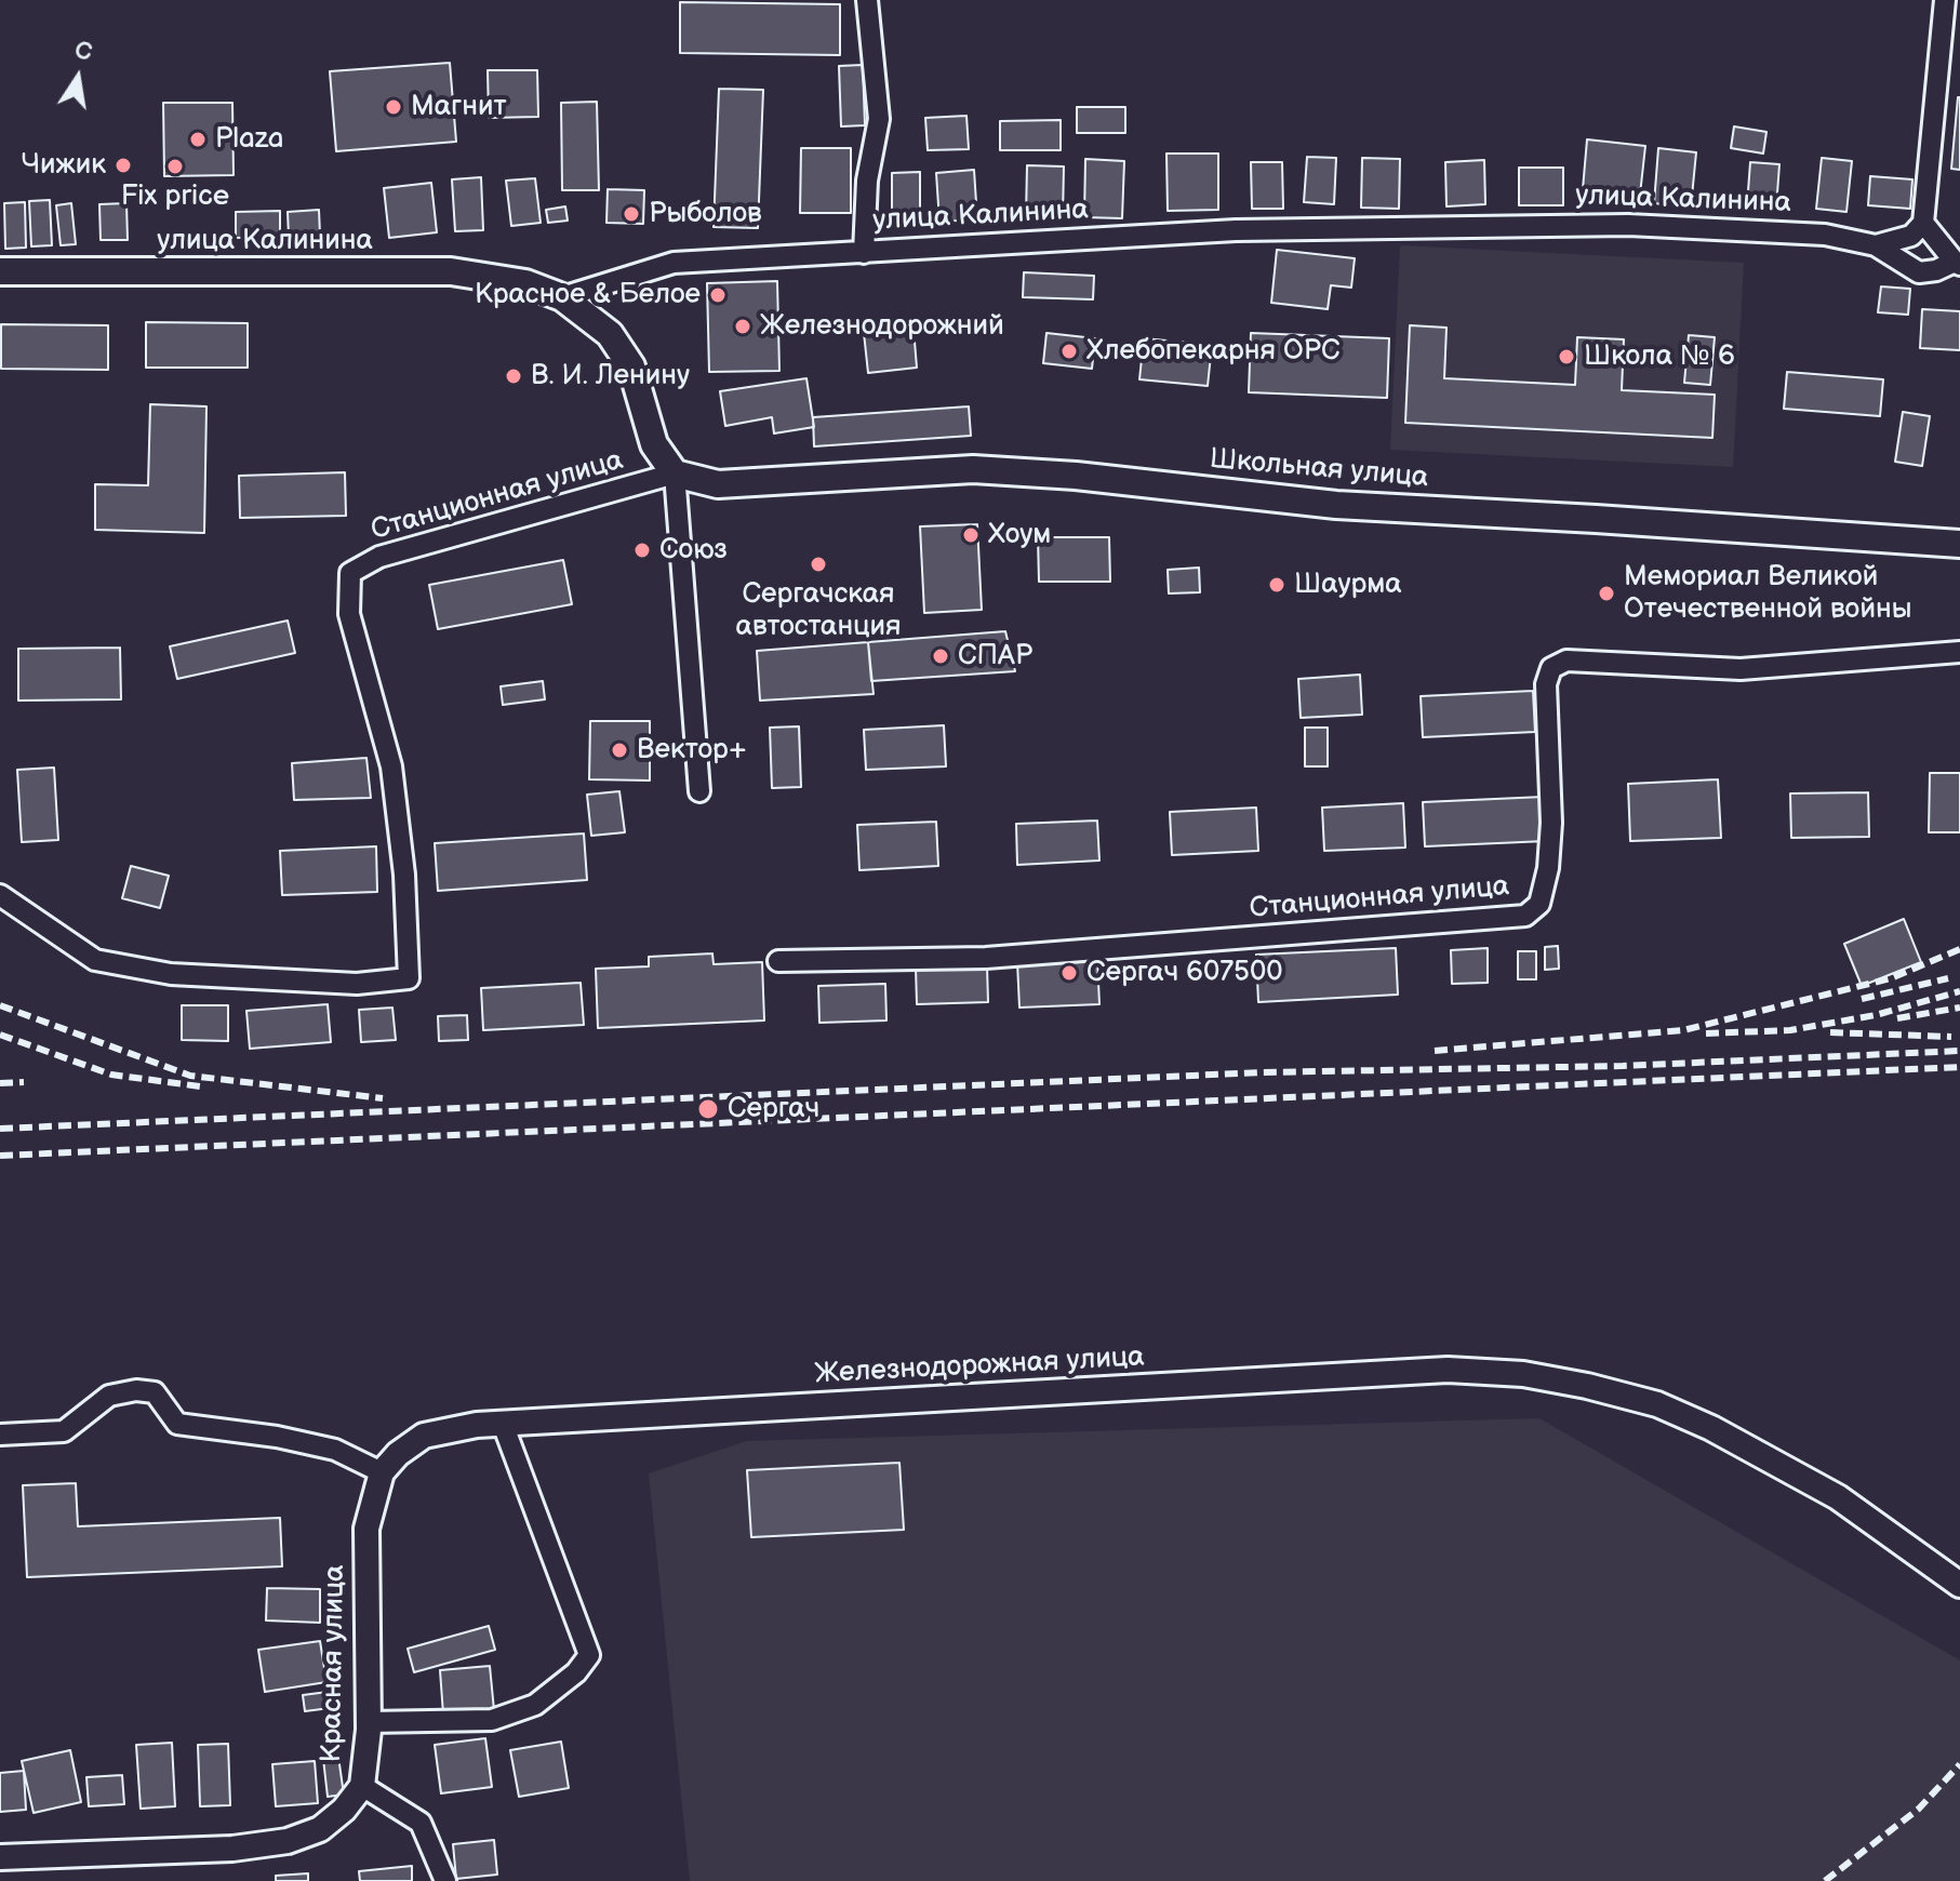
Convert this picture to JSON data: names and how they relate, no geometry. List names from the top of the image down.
{
  "streets": {
    "main road": ["улица Калинина", "Школьная улица"],
    "street": ["Станционная улица", "Железнодорожная улица", "Красная улица"]
  },
  "crossings": [
    ["Школьная улица", "Станционная улица"],
    ["Железнодорожная улица", "Красная улица"]
  ],
  "places": [
    "Магнит",
    "Plaza",
    "Чижик",
    "Fix price",
    "Рыболов",
    "Красное & Белое",
    "Железнодорожний",
    "Хлебопекарня ОРС",
    "Школа № 6",
    "В. И. Ленину",
    "Хоум",
    "Союз",
    "Сергачская автостанция",
    "Шаурма",
    "Мемориал Великой Отечественной войны",
    "СПАР",
    "Вектор+",
    "Сергач 607500",
    "Сергач"
  ],
  "north": "top"
}
